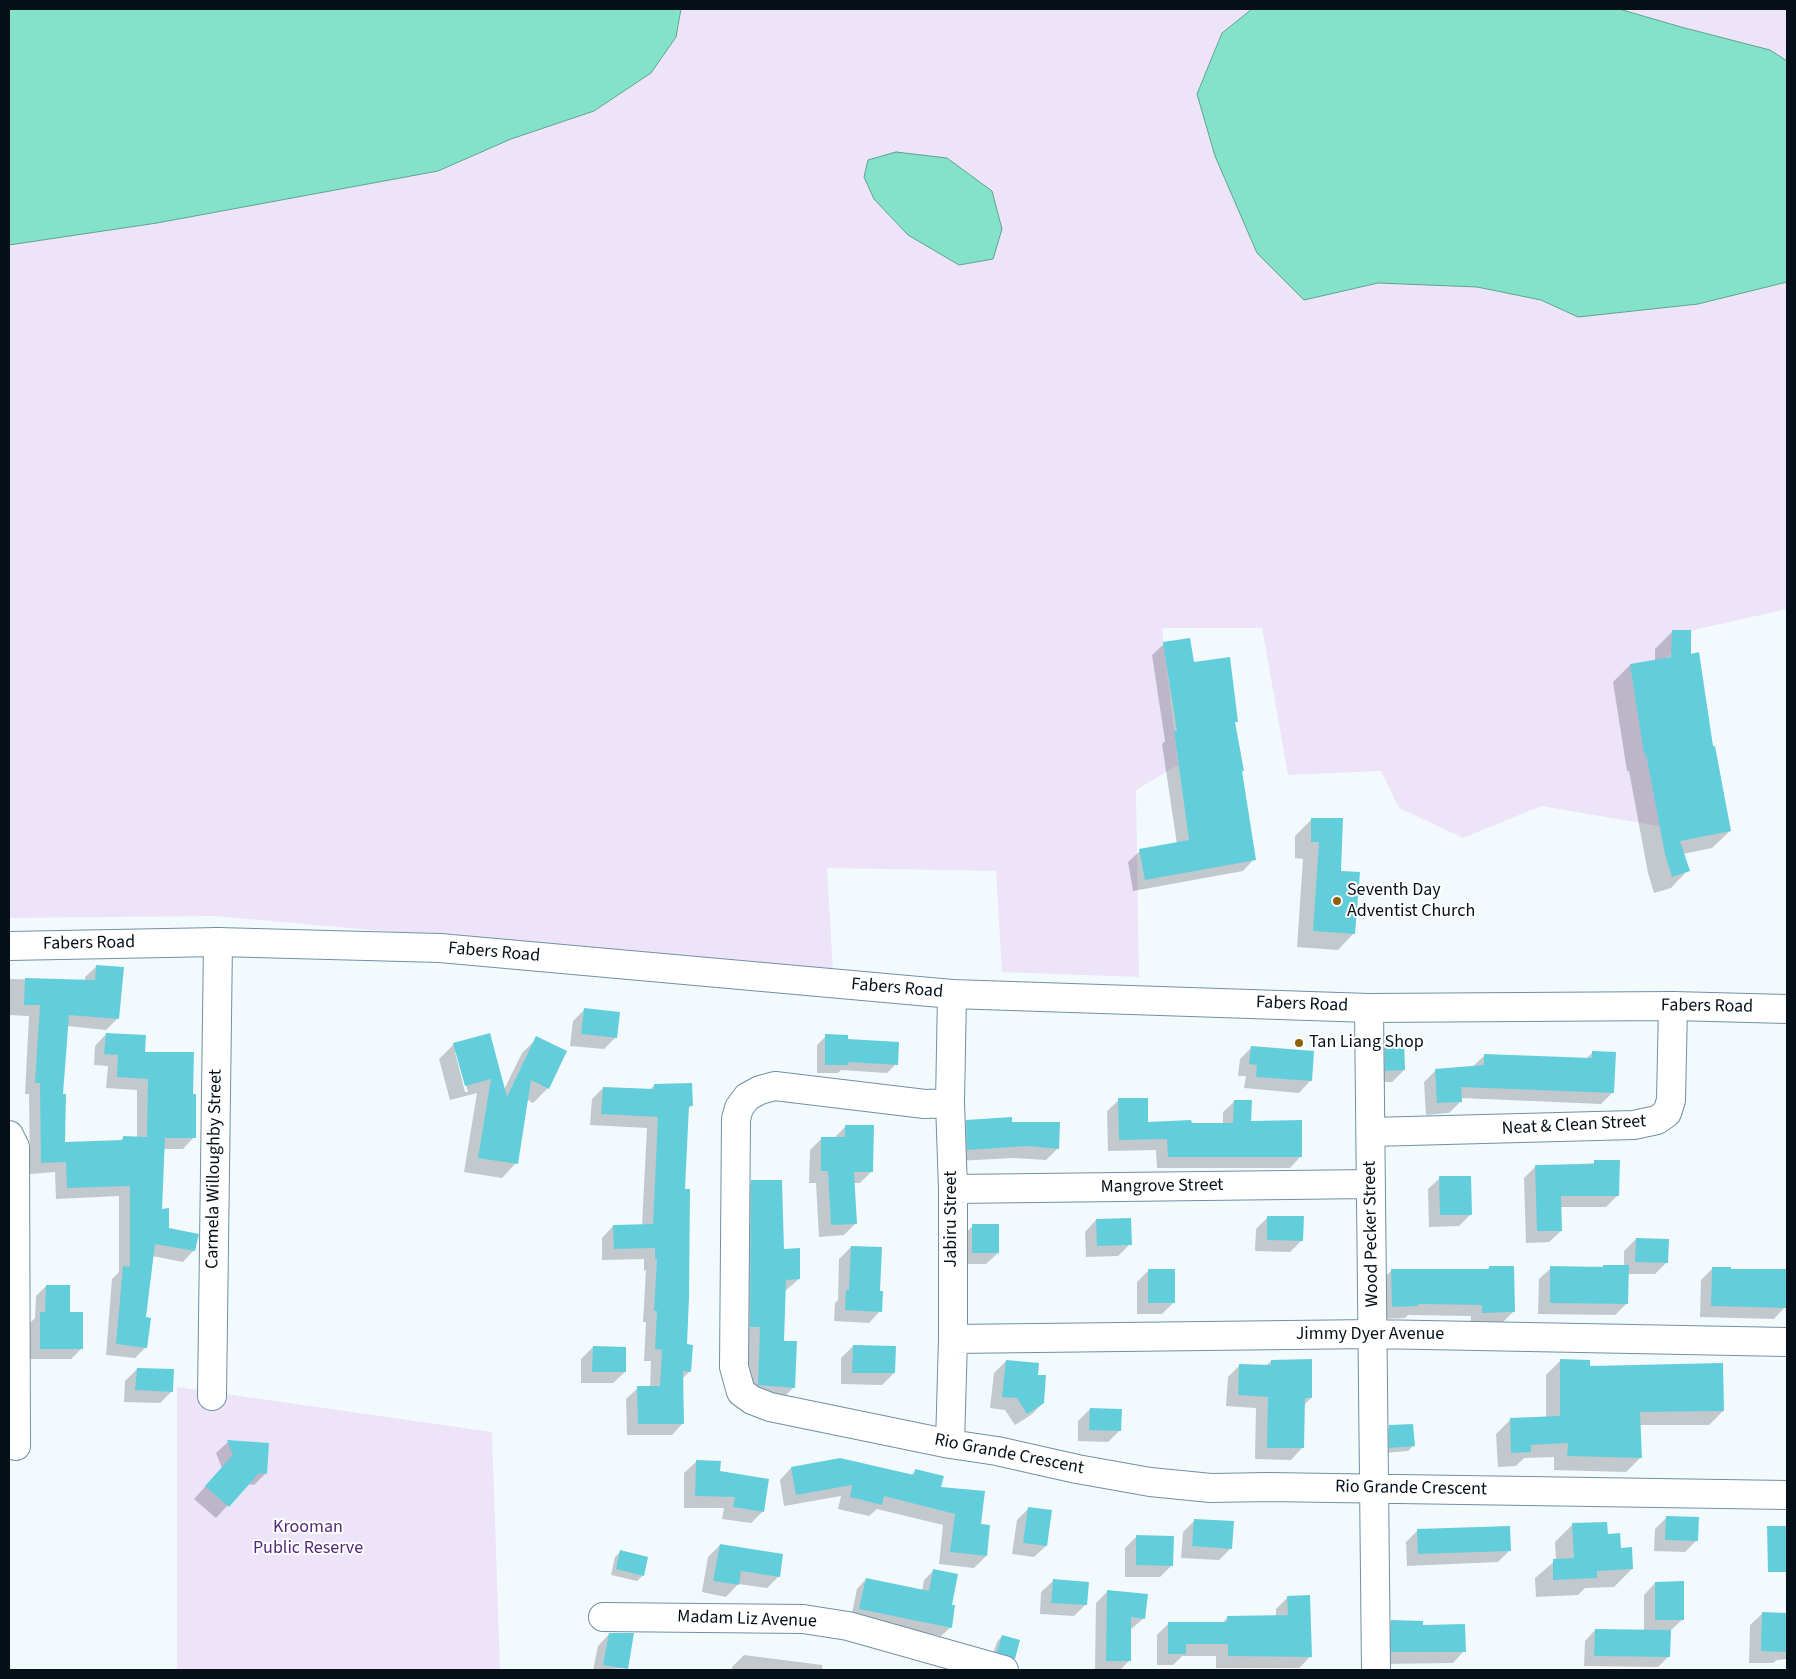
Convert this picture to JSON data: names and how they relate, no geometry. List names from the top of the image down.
{
  "streets": {
    "street": [
      "Fabers Road",
      "Neat & Clean Street",
      "Carmela Willoughby Street",
      "Mangrove Street",
      "Jabiru Street",
      "Wood Pecker Street",
      "Jimmy Dyer Avenue",
      "Rio Grande Crescent",
      "Madam Liz Avenue"
    ]
  },
  "crossings": [
    ["Fabers Road", "Neat & Clean Street"],
    ["Fabers Road", "Carmela Willoughby Street"],
    ["Fabers Road", "Jabiru Street"],
    ["Fabers Road", "Wood Pecker Street"],
    ["Neat & Clean Street", "Wood Pecker Street"],
    ["Mangrove Street", "Jabiru Street"],
    ["Mangrove Street", "Wood Pecker Street"],
    ["Jabiru Street", "Jimmy Dyer Avenue"],
    ["Jabiru Street", "Rio Grande Crescent"],
    ["Wood Pecker Street", "Jimmy Dyer Avenue"],
    ["Wood Pecker Street", "Rio Grande Crescent"]
  ],
  "parks": ["Krooman Public Reserve"],
  "places": ["Seventh Day Adventist Church", "Tan Liang Shop"]
}
